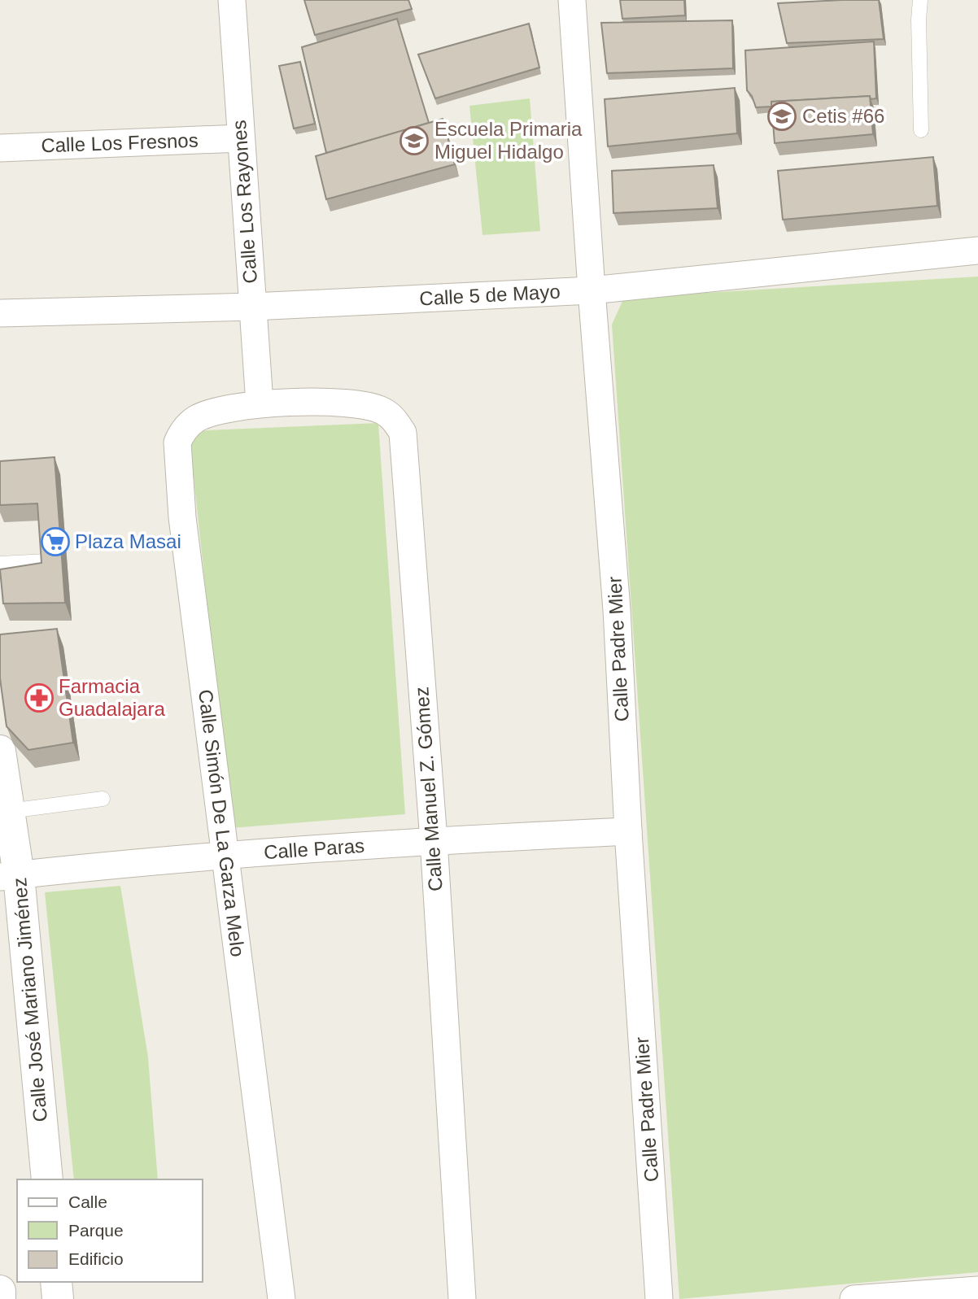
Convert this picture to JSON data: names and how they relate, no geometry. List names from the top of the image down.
{
  "streets": {
    "street": [
      "Calle Los Fresnos",
      "Calle Los Rayones",
      "Calle 5 de Mayo",
      "Calle Padre Mier",
      "Calle Manuel Z. Gómez",
      "Calle Simón De La Garza Melo",
      "Calle Paras",
      "Calle José Mariano Jiménez"
    ]
  },
  "crossings": [
    ["Calle Los Fresnos", "Calle Los Rayones"],
    ["Calle Los Rayones", "Calle 5 de Mayo"],
    ["Calle Los Rayones", "Calle Manuel Z. Gómez"],
    ["Calle Los Rayones", "Calle Simón De La Garza Melo"],
    ["Calle 5 de Mayo", "Calle Padre Mier"],
    ["Calle Padre Mier", "Calle Paras"],
    ["Calle Manuel Z. Gómez", "Calle Simón De La Garza Melo"],
    ["Calle Manuel Z. Gómez", "Calle Paras"],
    ["Calle Simón De La Garza Melo", "Calle Paras"],
    ["Calle Paras", "Calle José Mariano Jiménez"]
  ],
  "places": {
    "school or university": ["Cetis #66", "Escuela Primaria Miguel Hidalgo"],
    "supermarket": ["Plaza Masai"],
    "pharmacy": ["Farmacia Guadalajara"]
  },
  "legend": ["Calle", "Parque", "Edificio"]
}
